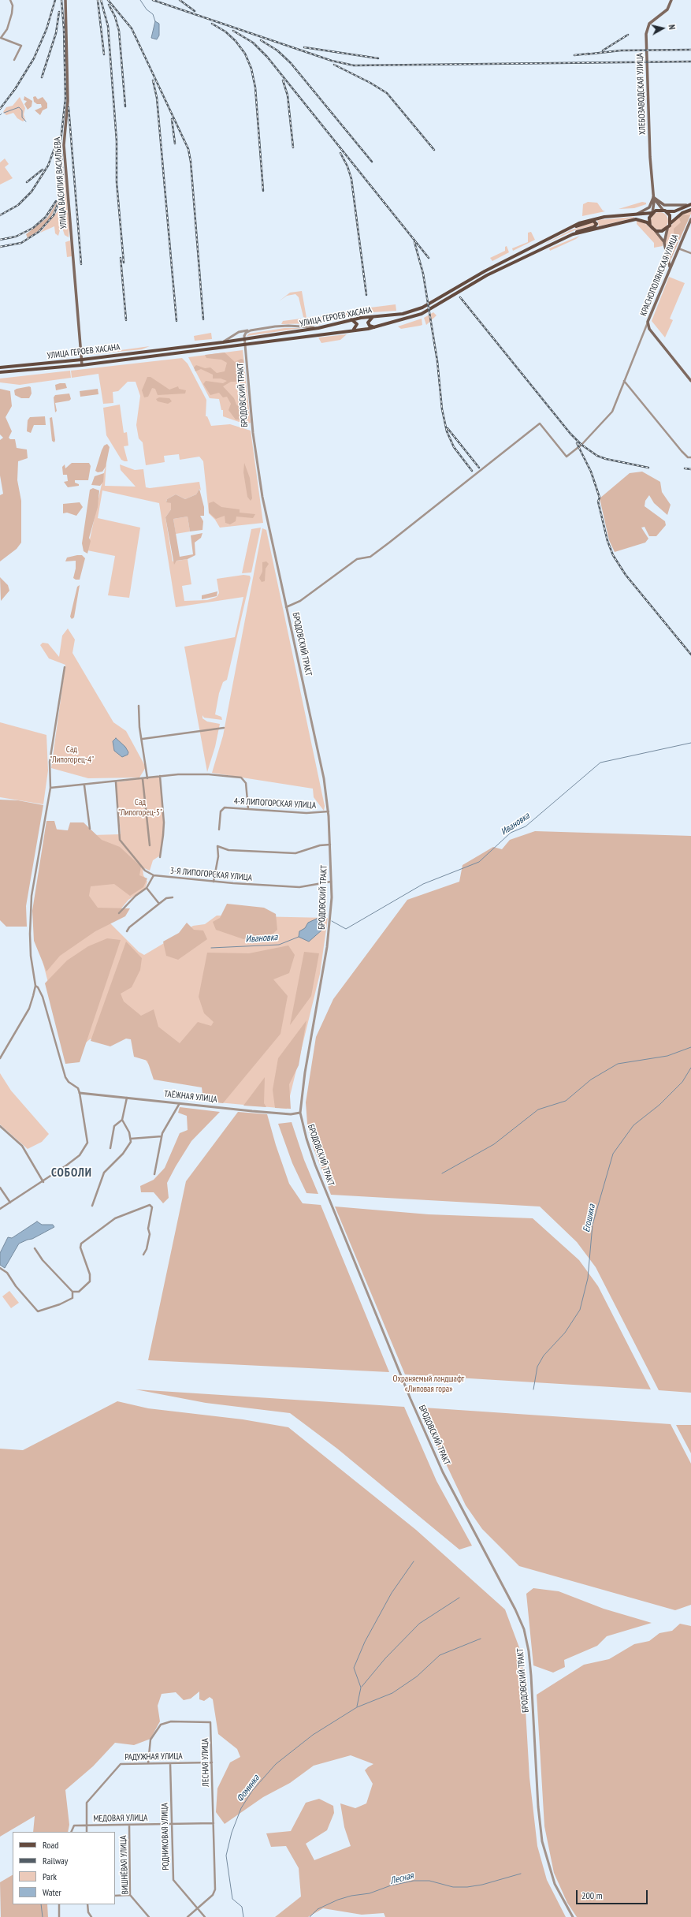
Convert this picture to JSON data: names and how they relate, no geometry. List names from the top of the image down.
{
  "streets": {
    "main road": [
      "ХЛЕБОЗАВОДСКАЯ УЛИЦА",
      "УЛИЦА ВАСИЛИЯ ВАСИЛЬЕВА",
      "КРАСНОПОЛЯНСКАЯ УЛИЦА",
      "УЛИЦА ГЕРОЕВ ХАСАНА"
    ],
    "street": [
      "БРОДОВСКИЙ ТРАКТ",
      "4-Я ЛИПОГОРСКАЯ УЛИЦА",
      "3-Я ЛИПОГОРСКАЯ УЛИЦА",
      "ТАЁЖНАЯ УЛИЦА",
      "РАДУЖНАЯ УЛИЦА",
      "ЛЕСНАЯ УЛИЦА",
      "МЕДОВАЯ УЛИЦА",
      "РОДНИКОВАЯ УЛИЦА",
      "ВИШНЁВАЯ УЛИЦА"
    ]
  },
  "crossings": [
    ["ХЛЕБОЗАВОДСКАЯ УЛИЦА", "УЛИЦА ГЕРОЕВ ХАСАНА"],
    ["УЛИЦА ВАСИЛИЯ ВАСИЛЬЕВА", "УЛИЦА ГЕРОЕВ ХАСАНА"],
    ["УЛИЦА ГЕРОЕВ ХАСАНА", "БРОДОВСКИЙ ТРАКТ"],
    ["БРОДОВСКИЙ ТРАКТ", "4-Я ЛИПОГОРСКАЯ УЛИЦА"],
    ["БРОДОВСКИЙ ТРАКТ", "3-Я ЛИПОГОРСКАЯ УЛИЦА"],
    ["БРОДОВСКИЙ ТРАКТ", "ТАЁЖНАЯ УЛИЦА"],
    ["РАДУЖНАЯ УЛИЦА", "ЛЕСНАЯ УЛИЦА"],
    ["РАДУЖНАЯ УЛИЦА", "МЕДОВАЯ УЛИЦА"],
    ["РАДУЖНАЯ УЛИЦА", "РОДНИКОВАЯ УЛИЦА"],
    ["ЛЕСНАЯ УЛИЦА", "МЕДОВАЯ УЛИЦА"],
    ["ЛЕСНАЯ УЛИЦА", "РОДНИКОВАЯ УЛИЦА"],
    ["МЕДОВАЯ УЛИЦА", "РОДНИКОВАЯ УЛИЦА"],
    ["МЕДОВАЯ УЛИЦА", "ВИШНЁВАЯ УЛИЦА"]
  ],
  "districts": ["СОБОЛИ"],
  "water": [
    "Ивановка",
    "Егошиха",
    "Фоминка",
    "Лесная"
  ],
  "parks": ["Сад \"Липогорец-4\"", "Сад \"Липогорец-5\"", "Охраняемый ландшафт «Липовая гора»"],
  "legend": [
    "Road",
    "Railway",
    "Park",
    "Water"
  ],
  "scale_bar": "200 m",
  "north": "right"
}
